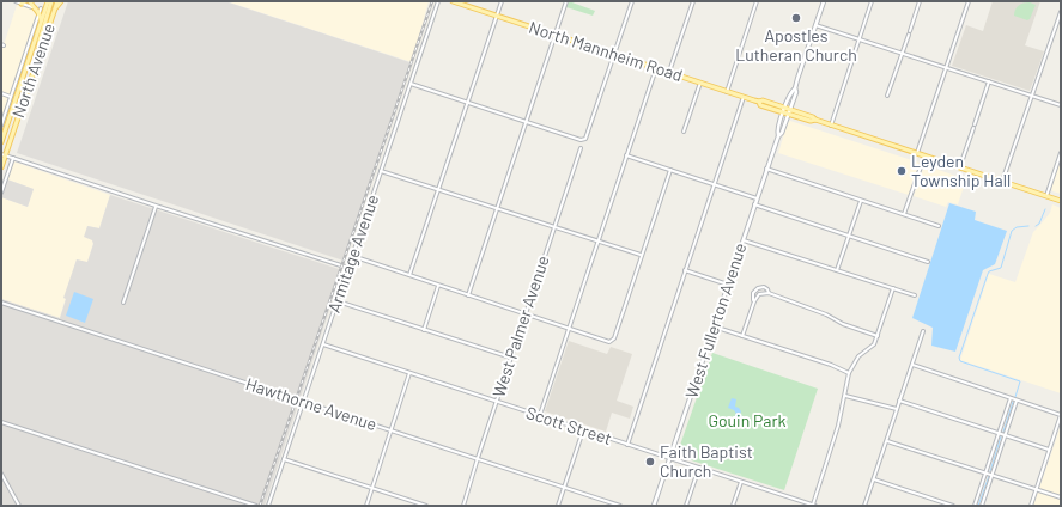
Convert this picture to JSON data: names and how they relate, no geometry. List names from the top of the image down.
{
  "streets": {
    "main road": ["North Mannheim Road", "North Avenue"],
    "street": [
      "Armitage Avenue",
      "West Fullerton Avenue",
      "West Palmer Avenue",
      "Hawthorne Avenue",
      "Scott Street"
    ]
  },
  "crossings": [
    ["North Mannheim Road", "West Fullerton Avenue"],
    ["Armitage Avenue", "Hawthorne Avenue"],
    ["Armitage Avenue", "Scott Street"],
    ["West Fullerton Avenue", "Scott Street"],
    ["West Palmer Avenue", "Hawthorne Avenue"],
    ["West Palmer Avenue", "Scott Street"]
  ],
  "parks": ["Gouin Park"],
  "places": ["Apostles Lutheran Church", "Leyden Township Hall", "Faith Baptist Church"]
}
